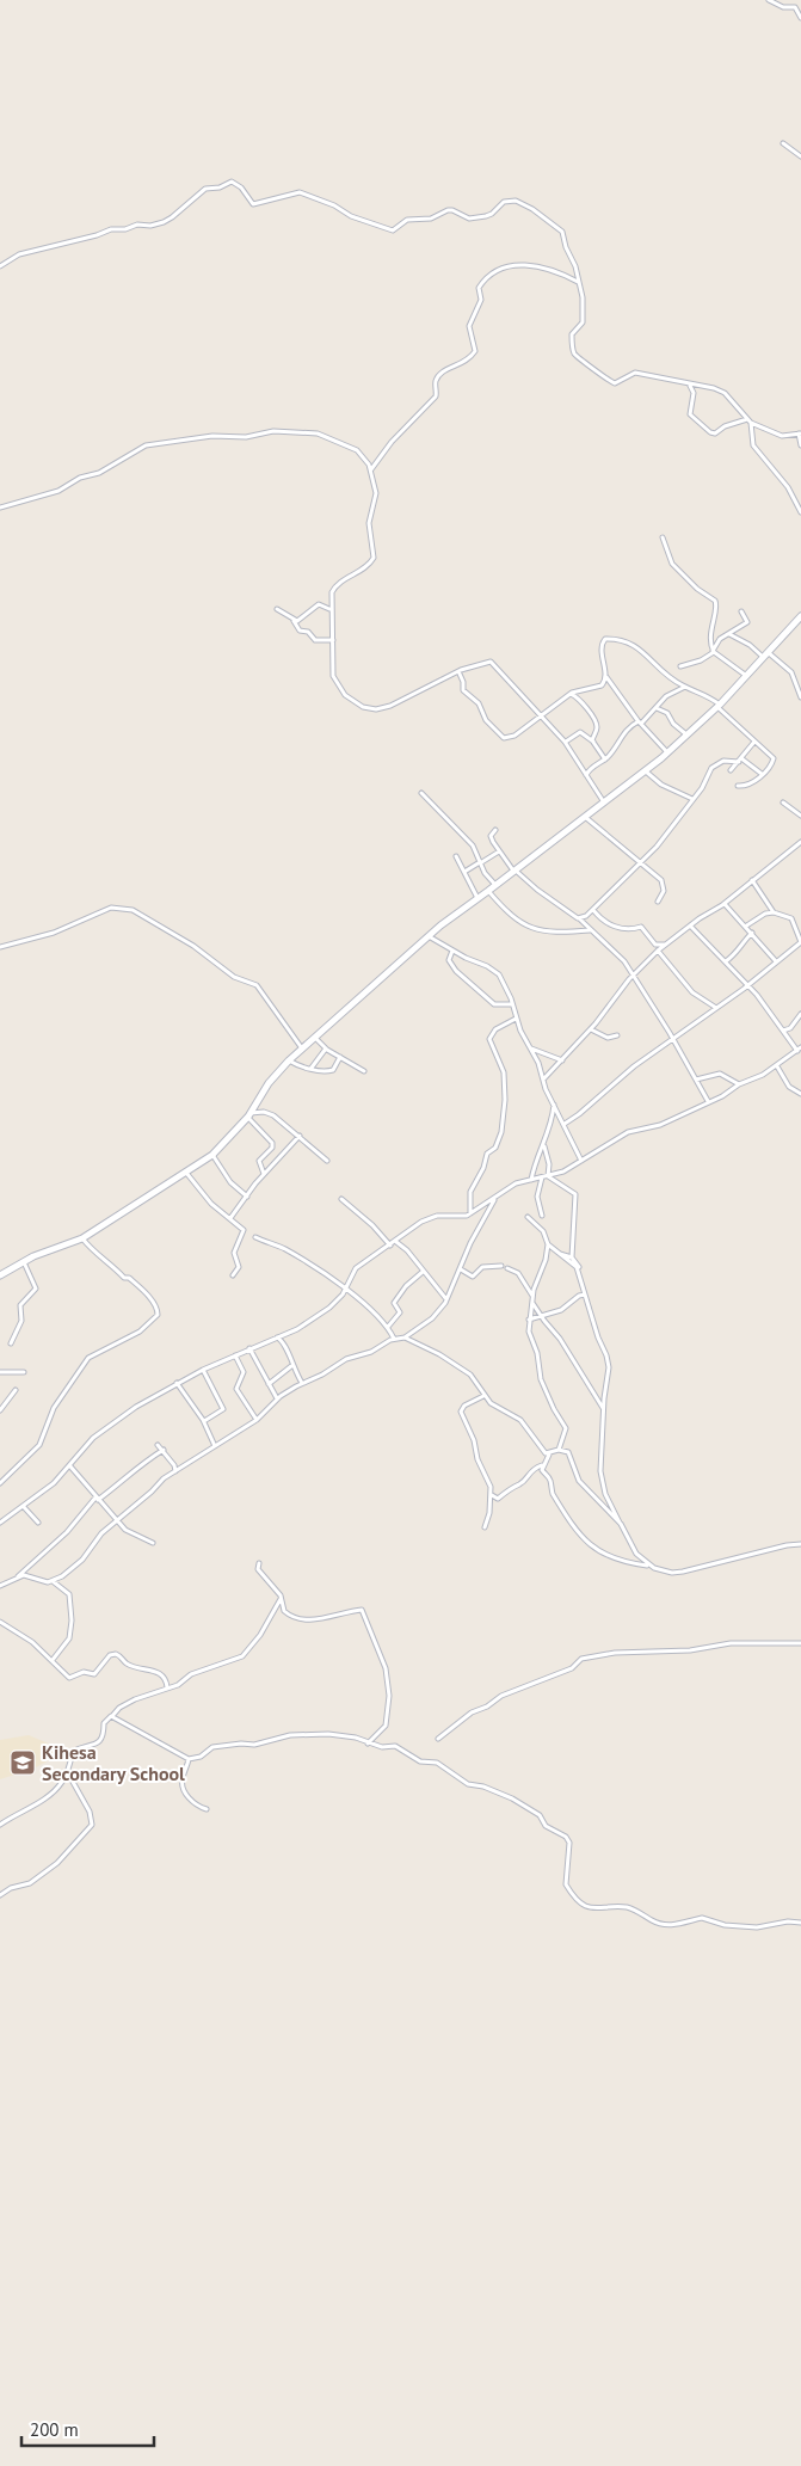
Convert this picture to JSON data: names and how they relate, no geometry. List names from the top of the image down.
{
  "places": {
    "school or university": ["Kihesa Secondary School"]
  },
  "scale_bar": "200 m"
}
